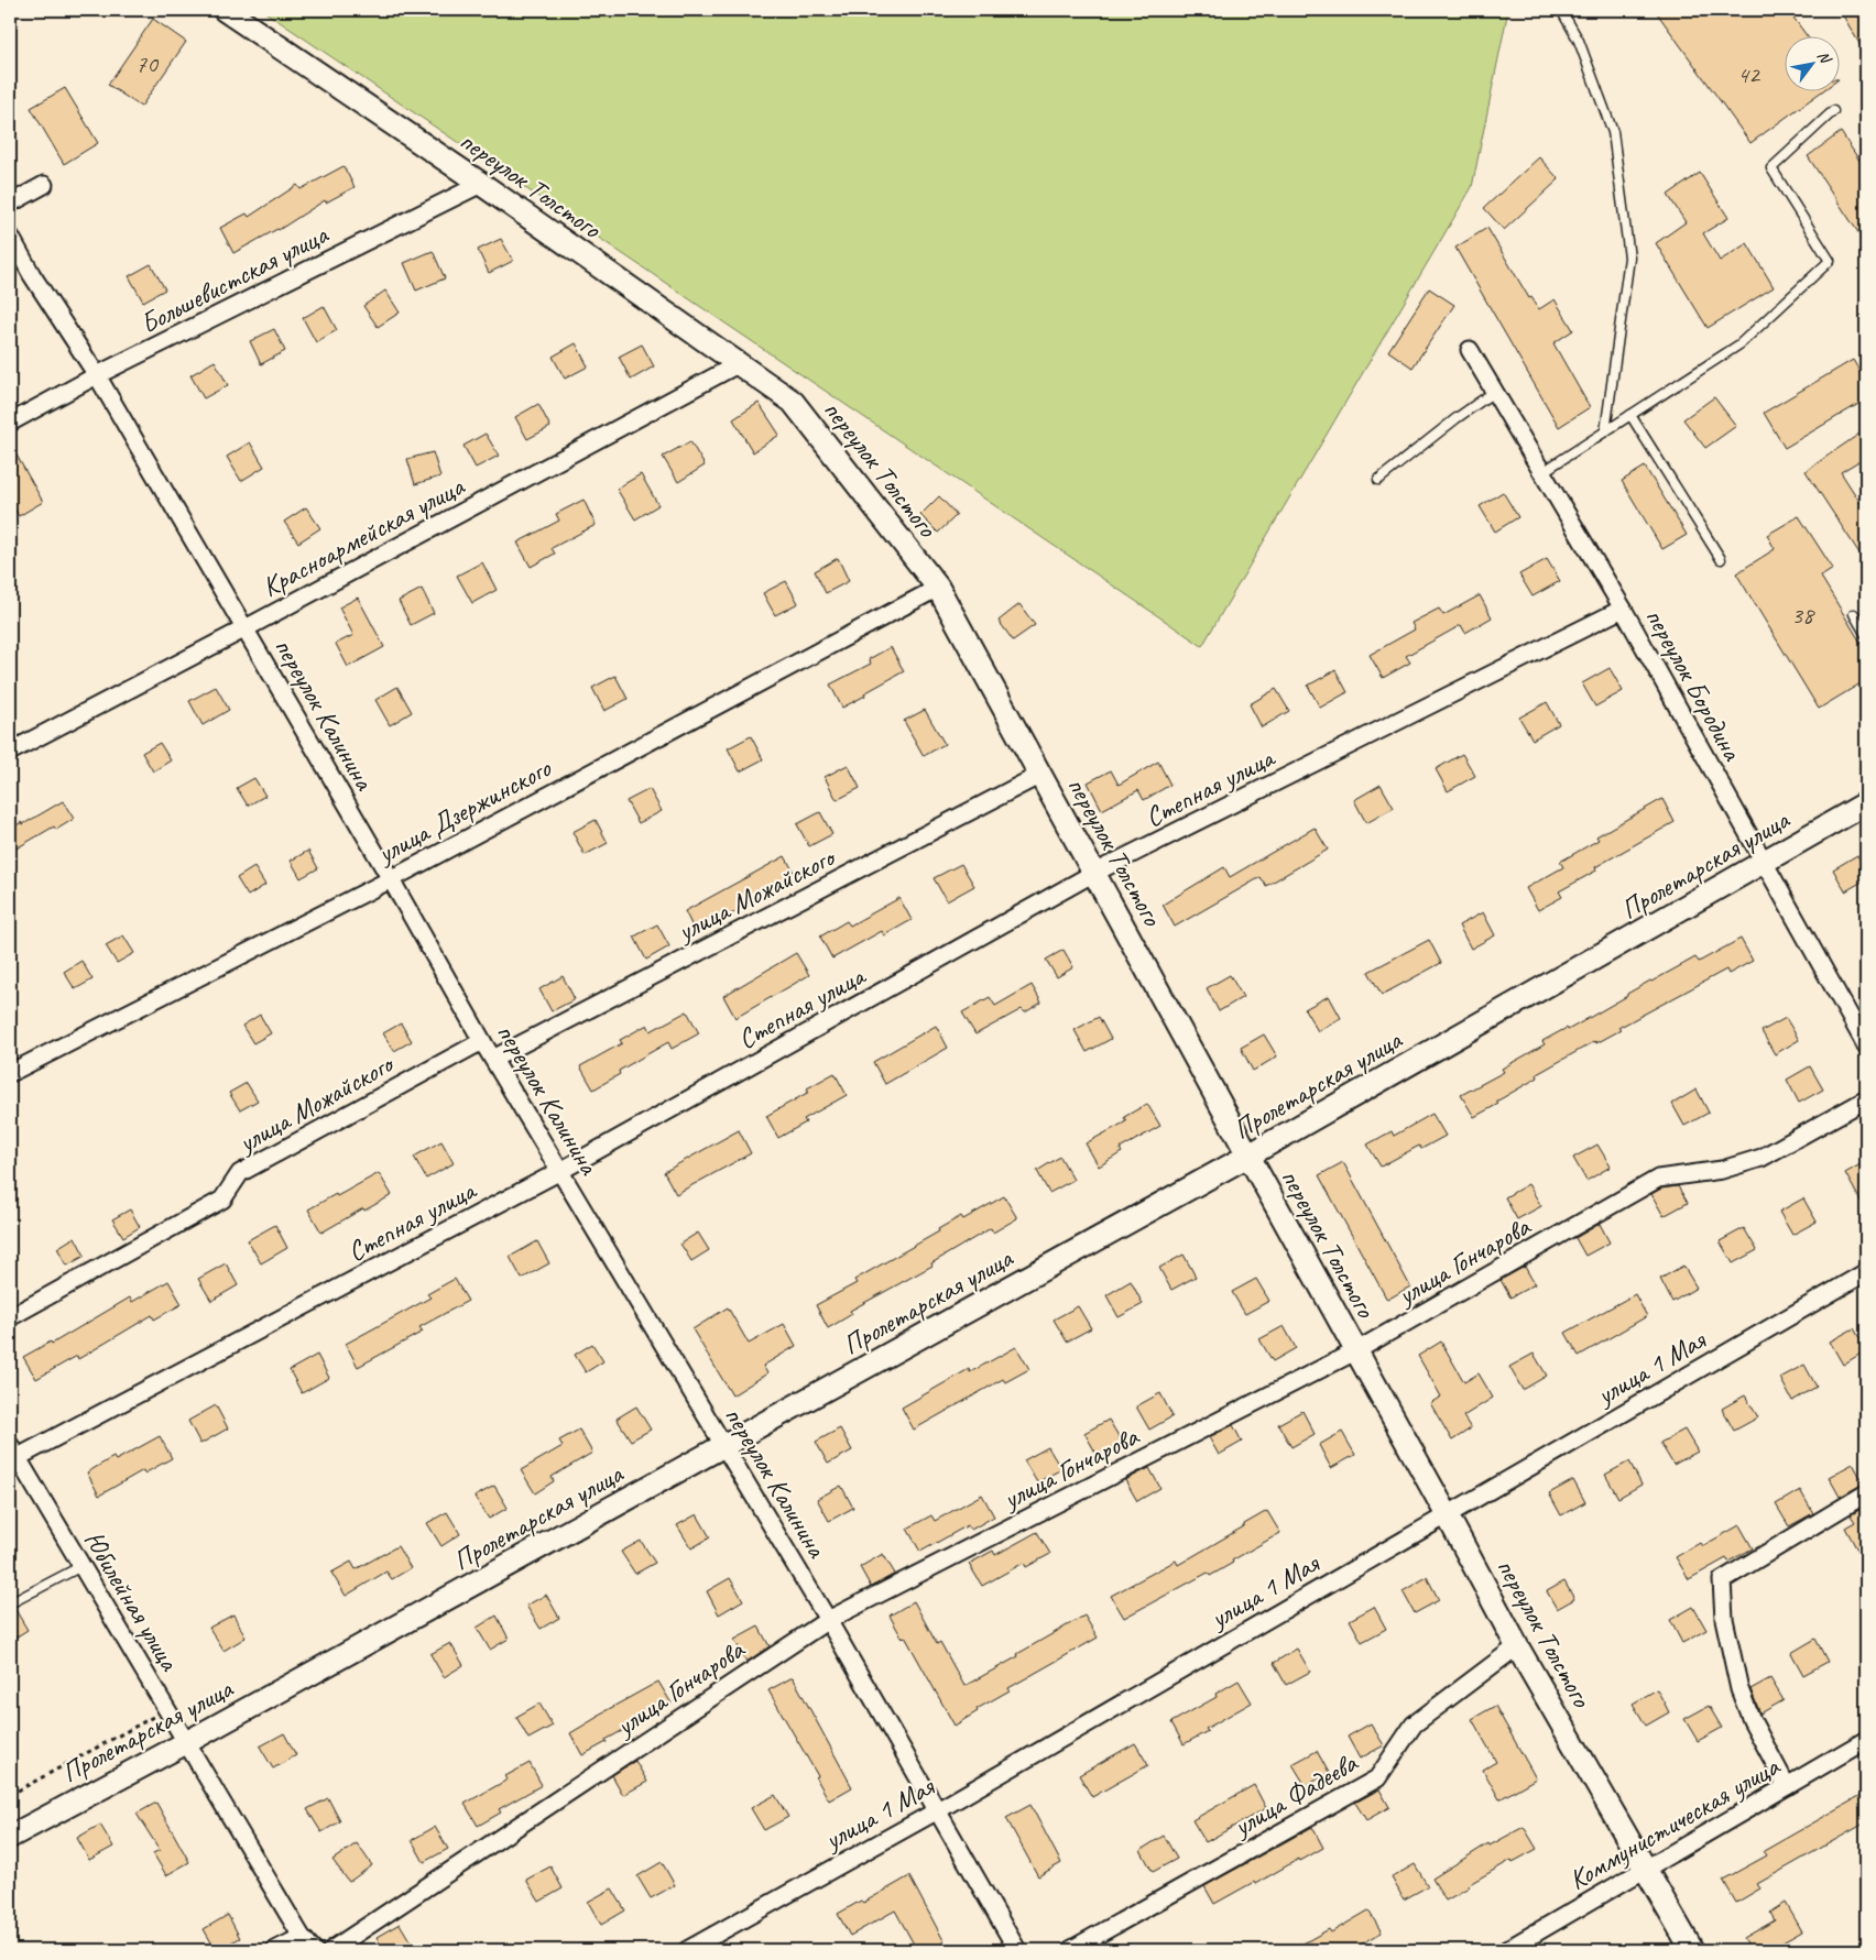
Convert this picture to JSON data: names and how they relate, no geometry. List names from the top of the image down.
{
  "streets": {
    "street": [
      "переулок Толстого",
      "Большевистская улица",
      "Красноармейская улица",
      "переулок Бородина",
      "переулок Калинина",
      "Степная улица",
      "улица Дзержинского",
      "Пролетарская улица",
      "улица Можайского",
      "улица Гончарова",
      "улица 1 Мая",
      "Юбилейная улица",
      "улица Фадеева",
      "Коммунистическая улица"
    ]
  },
  "crossings": [
    ["переулок Толстого", "Большевистская улица"],
    ["переулок Толстого", "Красноармейская улица"],
    ["переулок Толстого", "Степная улица"],
    ["переулок Толстого", "улица Дзержинского"],
    ["переулок Толстого", "Пролетарская улица"],
    ["переулок Толстого", "улица Можайского"],
    ["переулок Толстого", "улица Гончарова"],
    ["переулок Толстого", "улица 1 Мая"],
    ["переулок Толстого", "улица Фадеева"],
    ["переулок Толстого", "Коммунистическая улица"],
    ["Большевистская улица", "переулок Калинина"],
    ["Красноармейская улица", "переулок Калинина"],
    ["переулок Бородина", "Степная улица"],
    ["переулок Бородина", "Пролетарская улица"],
    ["переулок Калинина", "Степная улица"],
    ["переулок Калинина", "улица Дзержинского"],
    ["переулок Калинина", "Пролетарская улица"],
    ["переулок Калинина", "улица Можайского"],
    ["переулок Калинина", "улица Гончарова"],
    ["переулок Калинина", "улица 1 Мая"],
    ["Степная улица", "Юбилейная улица"],
    ["Пролетарская улица", "Юбилейная улица"]
  ],
  "house_numbers": ["70", "42", "38"],
  "north": "top right"
}
